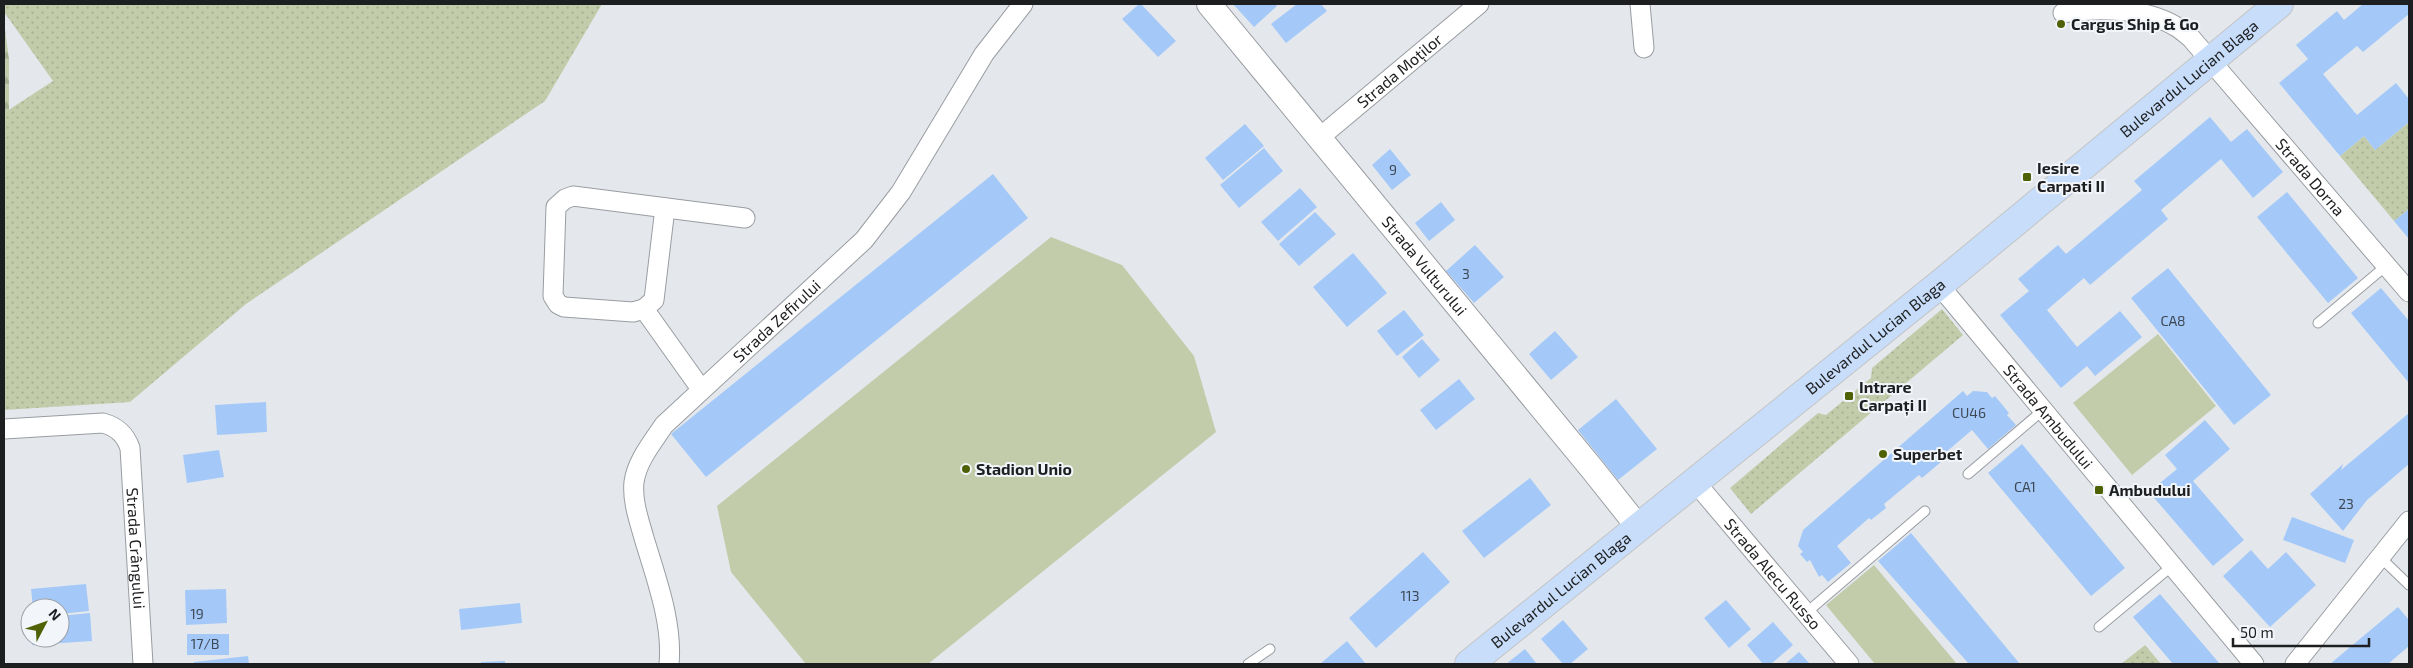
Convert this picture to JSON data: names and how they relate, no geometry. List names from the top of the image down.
{
  "streets": {
    "main road": ["Bulevardul Lucian Blaga"],
    "street": [
      "Strada Moților",
      "Strada Dorna",
      "Strada Vulturului",
      "Strada Zefirului",
      "Strada Ambudului",
      "Strada Crângului",
      "Strada Alecu Russo"
    ]
  },
  "crossings": [
    ["Strada Moților", "Strada Vulturului"],
    ["Bulevardul Lucian Blaga", "Strada Dorna"],
    ["Bulevardul Lucian Blaga", "Strada Vulturului"],
    ["Bulevardul Lucian Blaga", "Strada Ambudului"],
    ["Bulevardul Lucian Blaga", "Strada Alecu Russo"]
  ],
  "places": {
    "other": ["Cargus Ship & Go", "Superbet", "Stadion Unio"],
    "transit": ["Iesire Carpati II", "Intrare Carpați II", "Ambudului"]
  },
  "house_numbers": [
    "9",
    "3",
    "CA8",
    "CU46",
    "CA1",
    "23",
    "113",
    "19",
    "17/B"
  ],
  "scale_bar": "50 m",
  "north": "top right"
}
